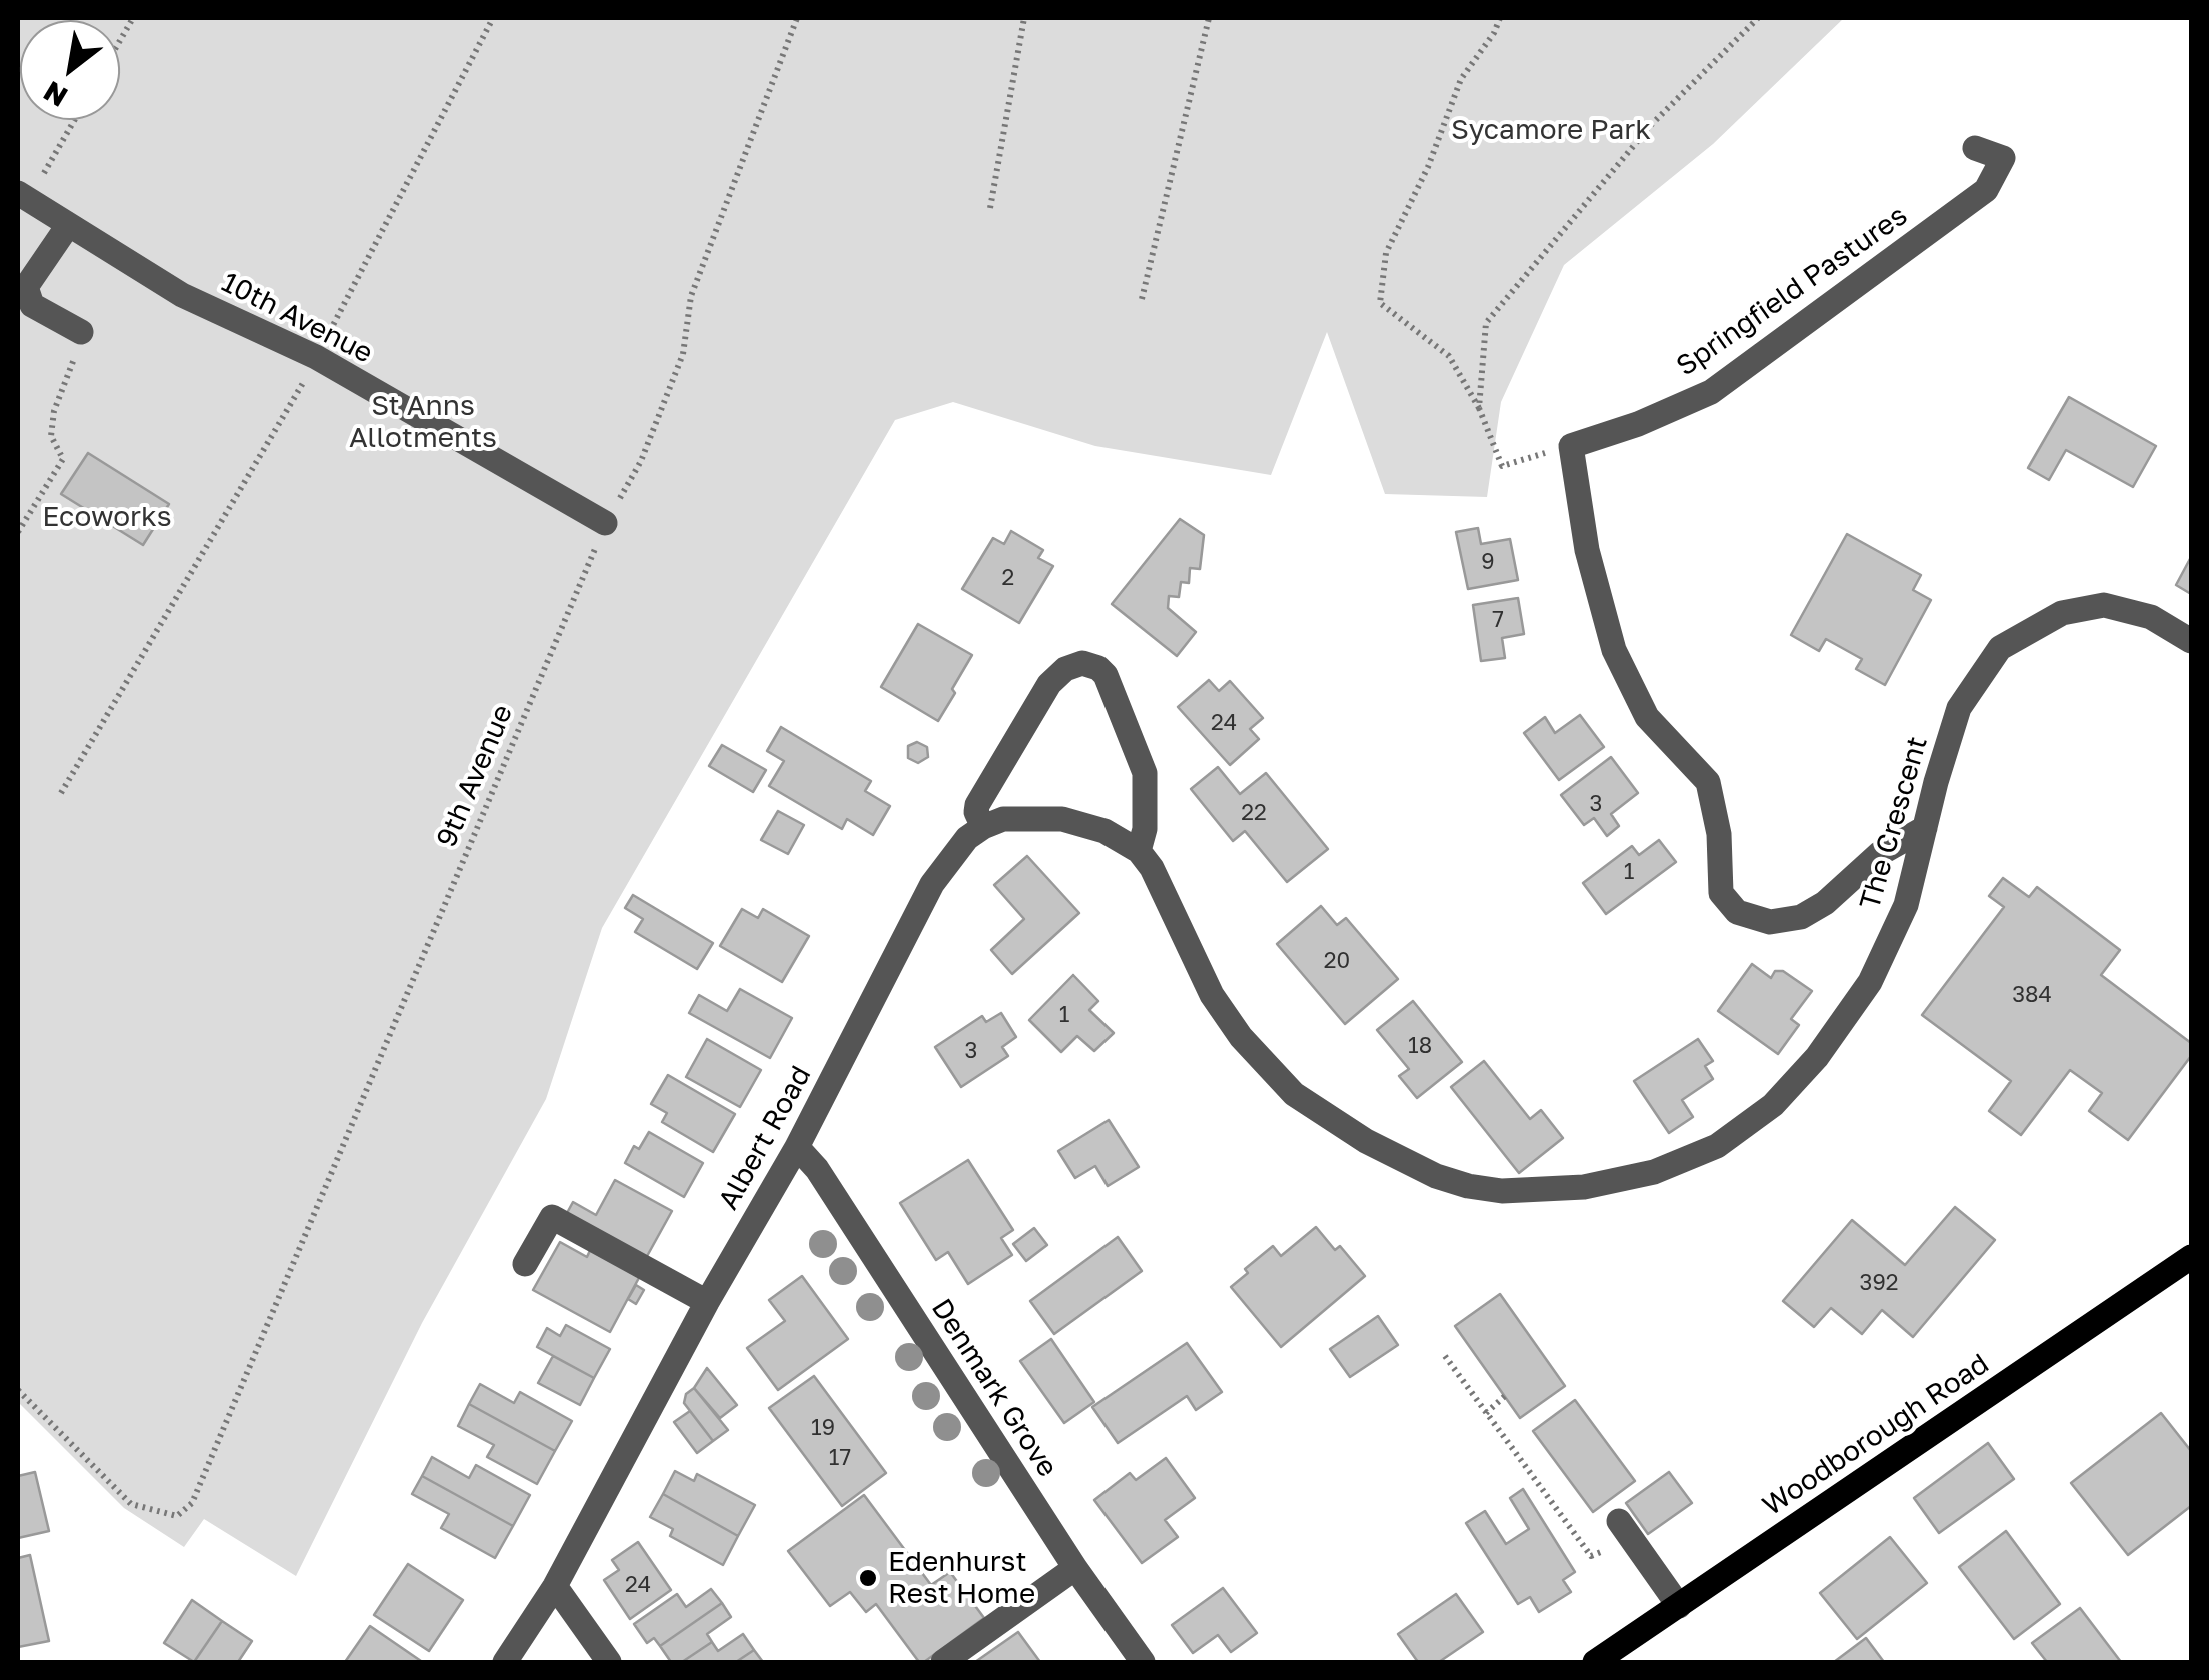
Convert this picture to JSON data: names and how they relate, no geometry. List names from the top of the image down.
{
  "streets": {
    "main road": ["Woodborough Road"],
    "street": [
      "Springfield Pastures",
      "10th Avenue",
      "The Crescent",
      "Albert Road",
      "Denmark Grove"
    ],
    "path": ["9th Avenue"]
  },
  "crossings": [
    ["10th Avenue", "9th Avenue"],
    ["Albert Road", "Denmark Grove"]
  ],
  "parks": ["Sycamore Park", "St Anns Allotments", "Ecoworks"],
  "places": ["Edenhurst Rest Home"],
  "house_numbers": [
    "9",
    "2",
    "7",
    "24",
    "3",
    "22",
    "1",
    "20",
    "384",
    "1",
    "18",
    "3",
    "392",
    "19",
    "17",
    "24"
  ],
  "north": "bottom left"
}
